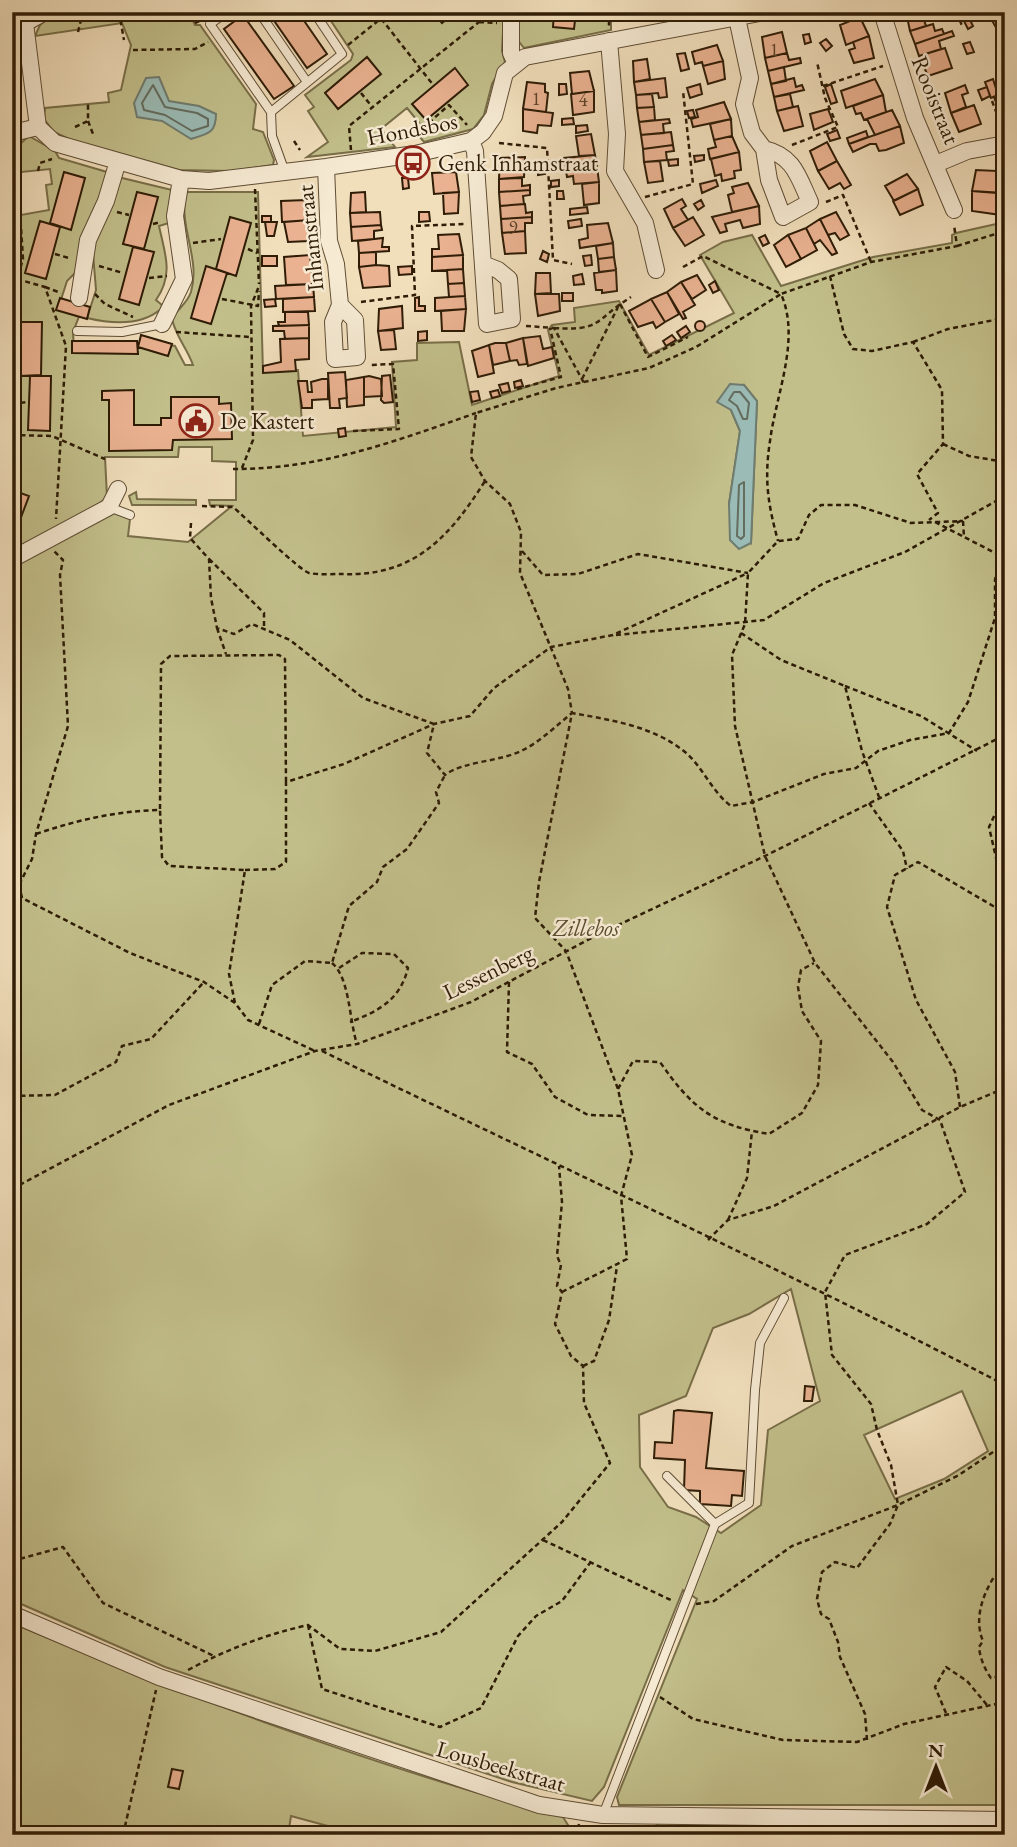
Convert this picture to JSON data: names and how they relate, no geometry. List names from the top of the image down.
{
  "streets": {
    "street": [
      "Rooistraat",
      "Hondsbos",
      "Inhamstraat",
      "Lousbeekstraat"
    ],
    "path": ["Lessenberg"]
  },
  "crossings": [
    ["Hondsbos", "Inhamstraat"]
  ],
  "parks": ["Zillebos"],
  "places": {
    "bus stop": ["Genk Inhamstraat"],
    "public building": ["De Kastert"]
  },
  "house_numbers": [
    "1",
    "1",
    "4",
    "9"
  ],
  "north": "top"
}
